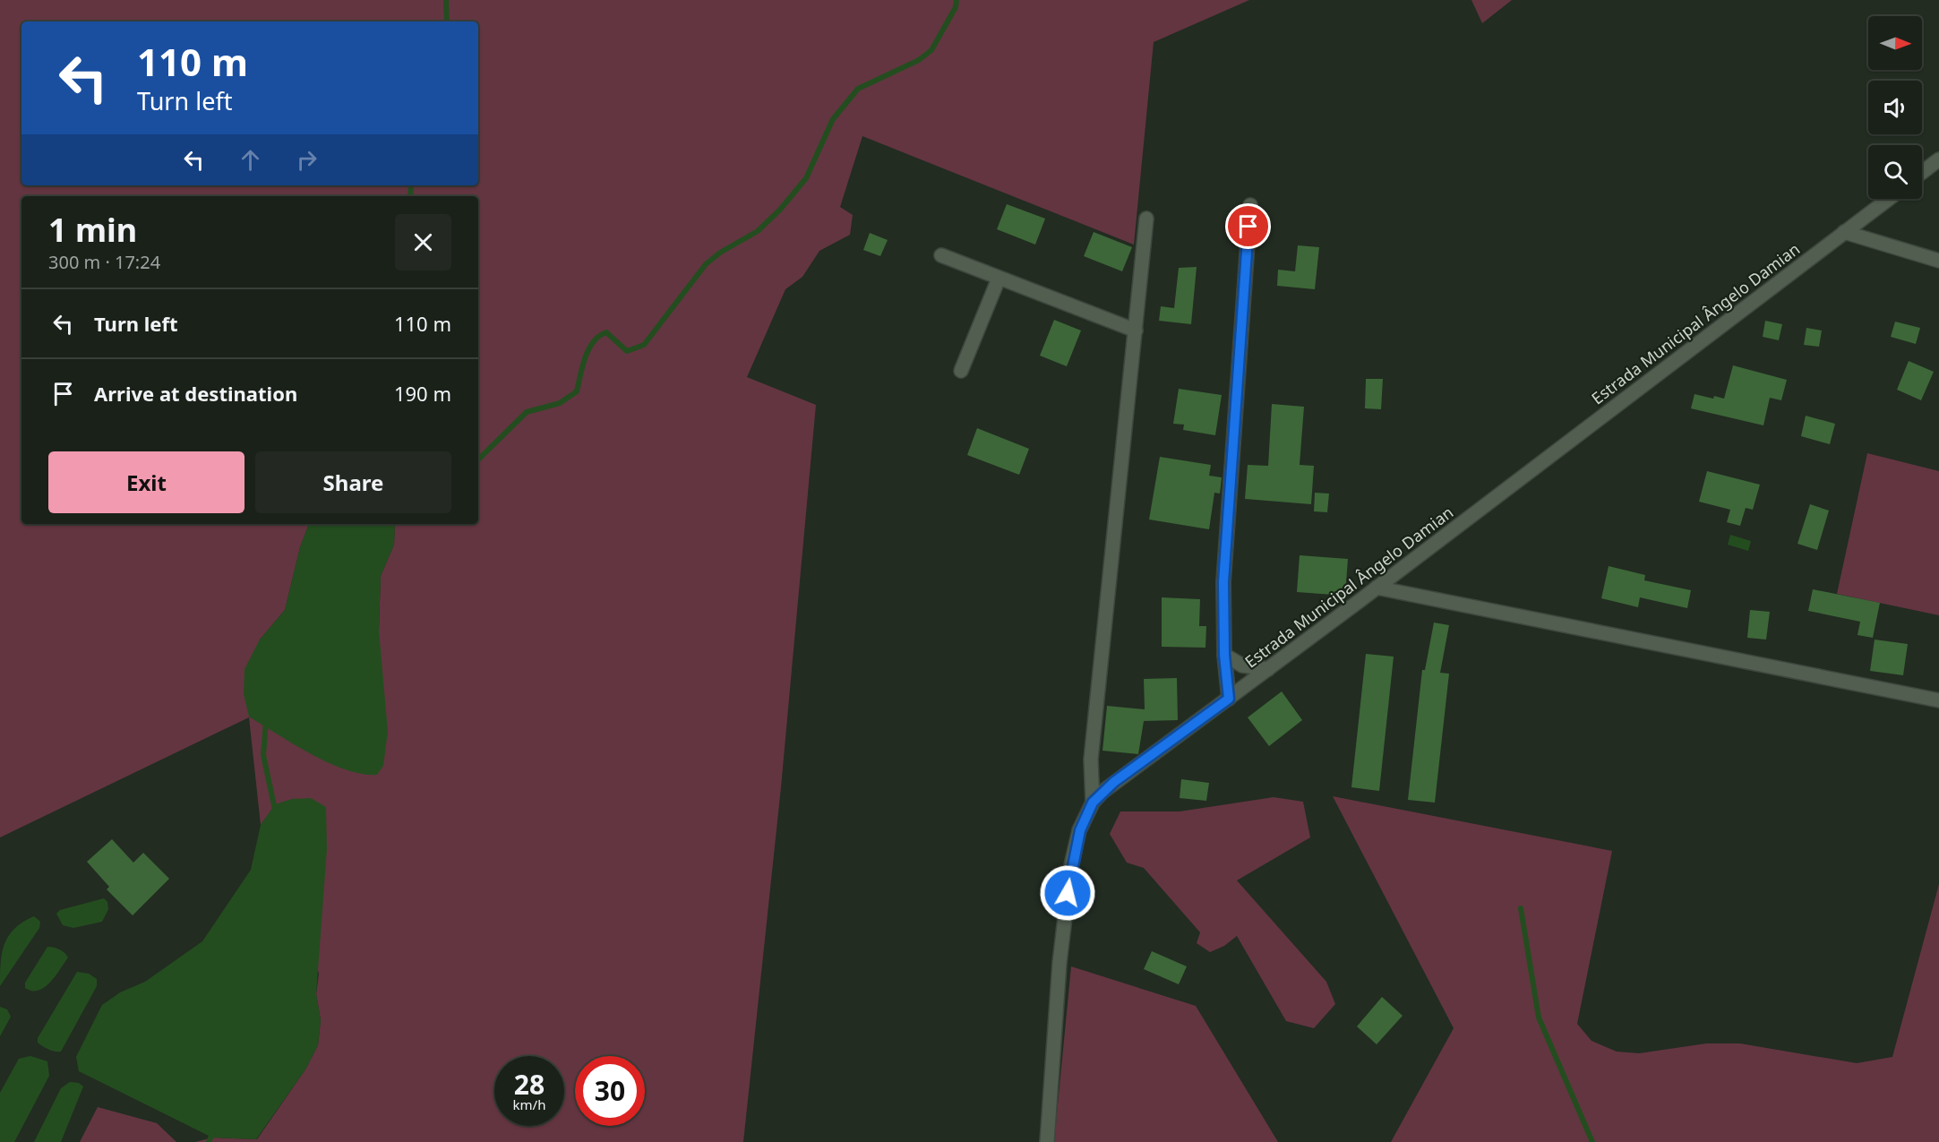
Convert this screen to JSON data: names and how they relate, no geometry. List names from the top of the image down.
{
  "streets": {
    "street": ["Estrada Municipal Ângelo Damian"]
  },
  "north": "right",
  "page": {
    "turn": ["110 m", "Turn left"],
    "heading": ["1 min", "300 m · 17:24"],
    "list": [
      {
        "name": "Turn left",
        "value": "110 m"
      },
      {
        "name": "Arrive at destination",
        "value": "190 m"
      }
    ],
    "buttons": ["Exit", "Share"],
    "speed": "28 km/h",
    "limit": "30"
  }
}
